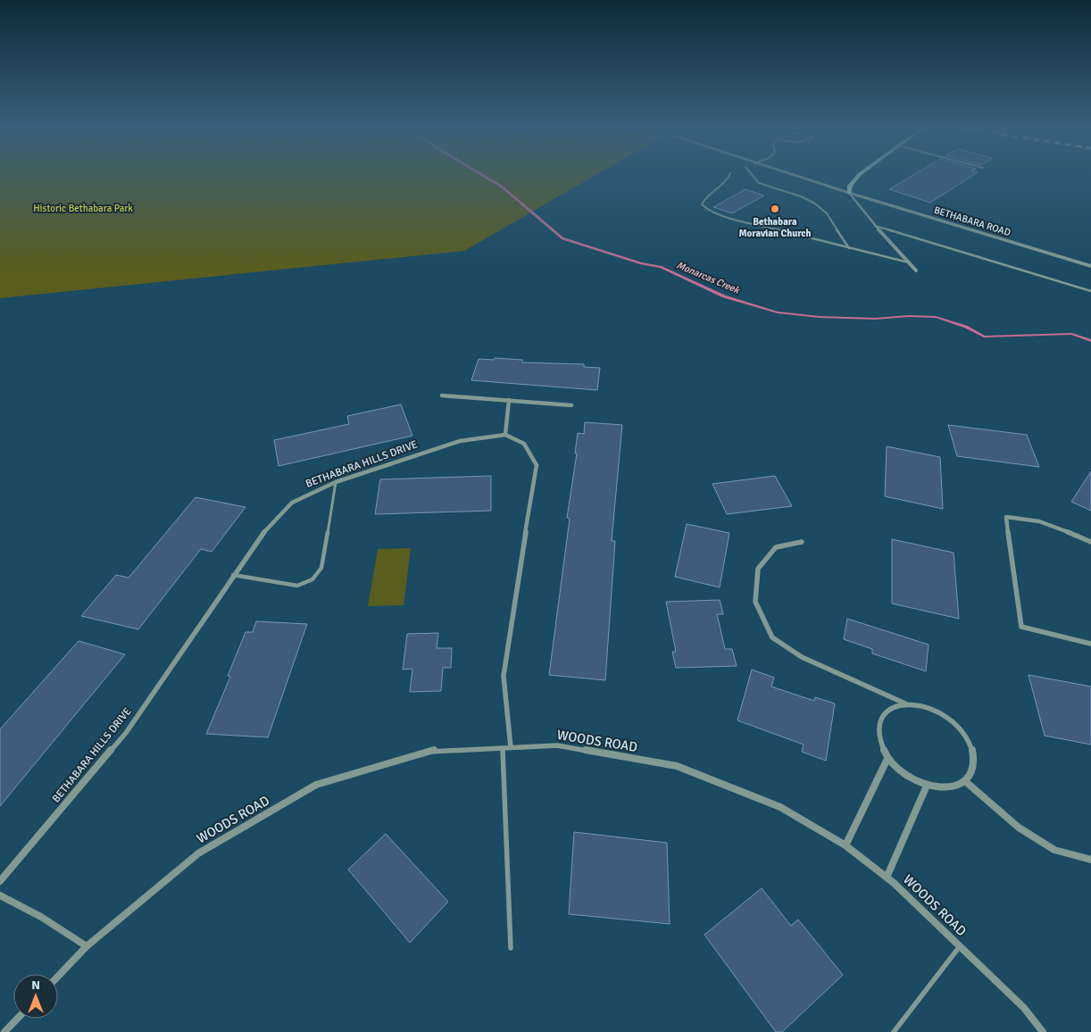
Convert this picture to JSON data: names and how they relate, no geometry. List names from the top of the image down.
{
  "streets": {
    "street": ["BETHABARA ROAD", "BETHABARA HILLS DRIVE", "WOODS ROAD"]
  },
  "water": ["Monarcas Creek"],
  "parks": ["Historic Bethabara Park"],
  "places": ["Bethabara Moravian Church"],
  "north": "top"
}
